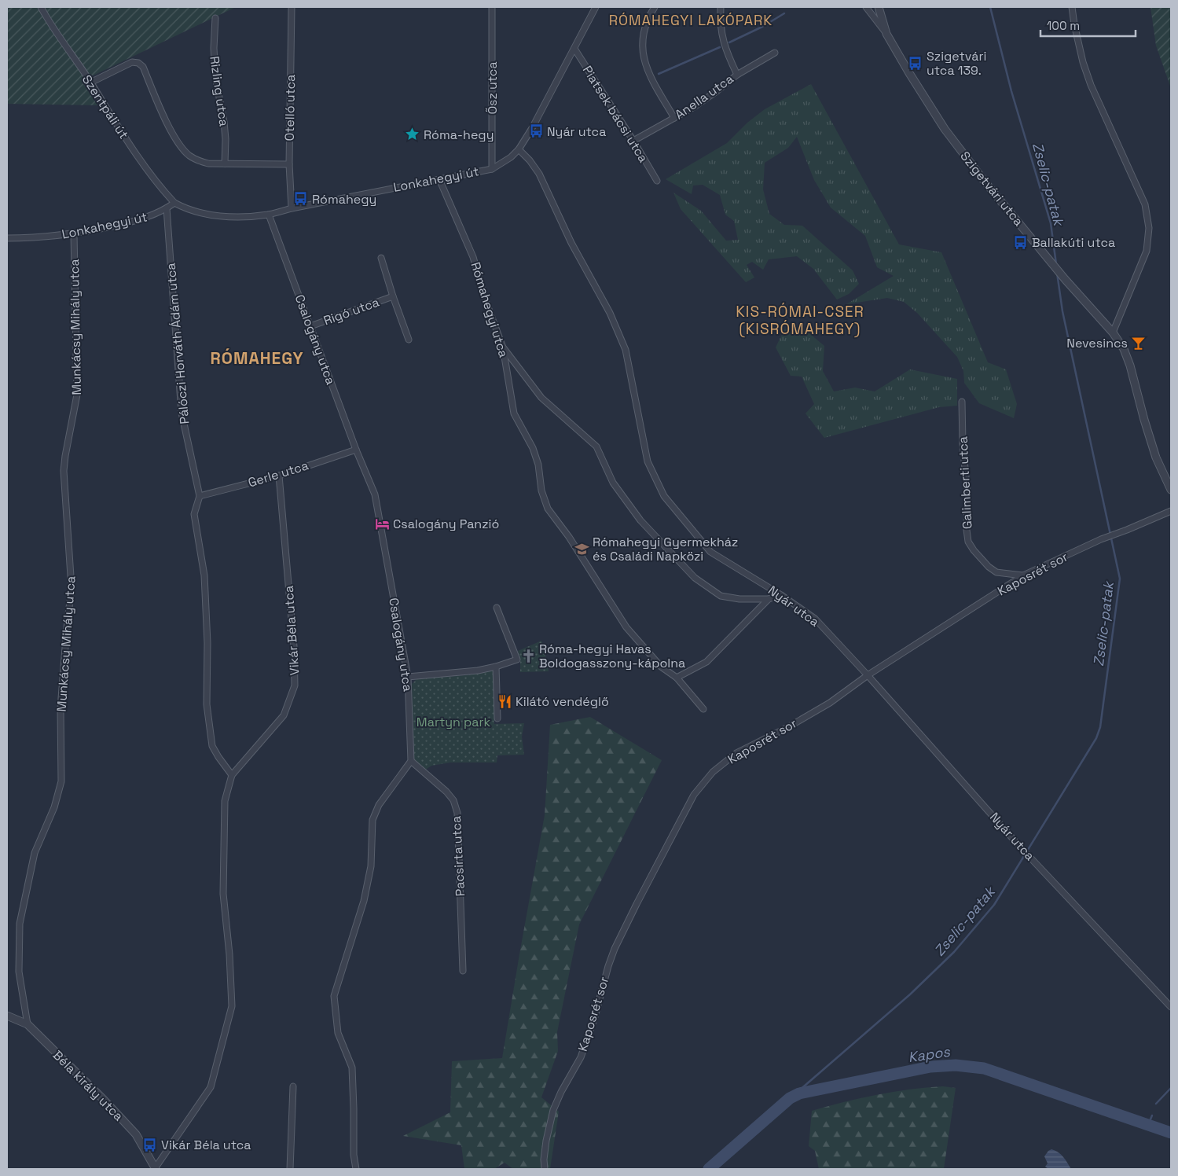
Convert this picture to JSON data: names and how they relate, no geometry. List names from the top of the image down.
{
  "streets": {
    "street": [
      "Ősz utca",
      "Rizling utca",
      "Anella utca",
      "Szentpáli út",
      "Otelló utca",
      "Piatsek bácsi utca",
      "Lonkahegyi út",
      "Szigetvári utca",
      "Rómahegyi utca",
      "Rigó utca",
      "Munkácsy Mihály utca",
      "Csalogány utca",
      "Pálóczi Horváth Ádám utca",
      "Gerle utca",
      "Galimberti utca",
      "Kaposrét sor",
      "Nyár utca",
      "Vikár Béla utca",
      "Pacsirta utca",
      "Béla király utca"
    ]
  },
  "crossings": [
    ["Ősz utca", "Lonkahegyi út"],
    ["Anella utca", "Piatsek bácsi utca"],
    ["Szentpáli út", "Lonkahegyi út"],
    ["Otelló utca", "Lonkahegyi út"],
    ["Piatsek bácsi utca", "Lonkahegyi út"],
    ["Lonkahegyi út", "Rómahegyi utca"],
    ["Lonkahegyi út", "Munkácsy Mihály utca"],
    ["Lonkahegyi út", "Csalogány utca"],
    ["Lonkahegyi út", "Pálóczi Horváth Ádám utca"],
    ["Lonkahegyi út", "Nyár utca"],
    ["Rigó utca", "Csalogány utca"],
    ["Munkácsy Mihály utca", "Béla király utca"],
    ["Csalogány utca", "Gerle utca"],
    ["Csalogány utca", "Pacsirta utca"],
    ["Pálóczi Horváth Ádám utca", "Gerle utca"],
    ["Pálóczi Horváth Ádám utca", "Vikár Béla utca"],
    ["Gerle utca", "Vikár Béla utca"],
    ["Galimberti utca", "Kaposrét sor"],
    ["Kaposrét sor", "Nyár utca"],
    ["Vikár Béla utca", "Béla király utca"]
  ],
  "districts": ["RÓMAHEGYI LAKÓPARK", "KIS-RÓMAI-CSER (KISRÓMAHEGY)", "RÓMAHEGY"],
  "water": ["Zselic-patak", "Kapos"],
  "parks": ["Martyn park"],
  "places": {
    "bus stop": [
      "Szigetvári utca 139.",
      "Nyár utca",
      "Rómahegy",
      "Ballakúti utca",
      "Vikár Béla utca"
    ],
    "place": ["Róma-hegy"],
    "bar": ["Nevesincs"],
    "hotel": ["Csalogány Panzió"],
    "school or university": ["Rómahegyi Gyermekház és Családi Napközi"],
    "church": ["Róma-hegyi Havas Boldogasszony-kápolna"],
    "restaurant": ["Kilátó vendéglő"]
  },
  "scale_bar": "100 m"
}
